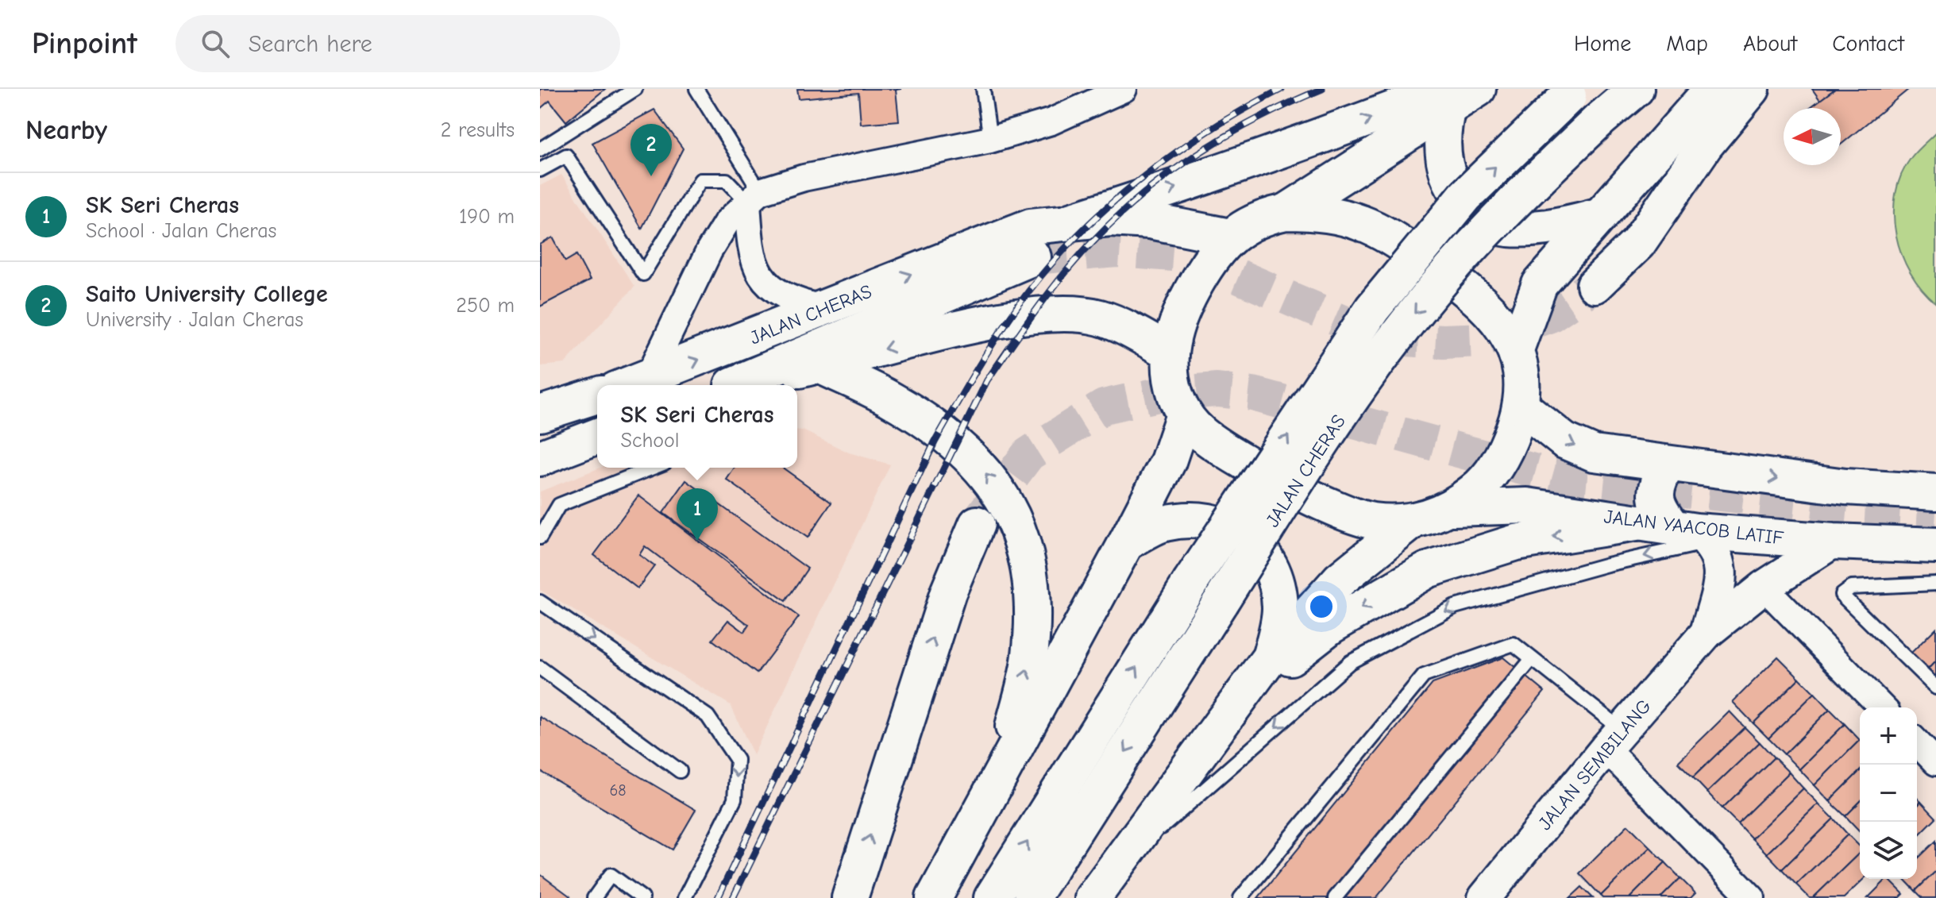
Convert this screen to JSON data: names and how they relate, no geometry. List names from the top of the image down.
{
  "streets": {
    "main road": ["JALAN CHERAS", "JALAN YAACOB LATIF"],
    "street": ["JALAN SEMBILANG"]
  },
  "crossings": [
    ["JALAN YAACOB LATIF", "JALAN SEMBILANG"]
  ],
  "house_numbers": ["68"],
  "north": "left",
  "page": {
    "header": "Pinpoint",
    "search": "Search here",
    "nav": [
      "Home",
      "Map",
      "About",
      "Contact"
    ],
    "heading": ["Nearby", "2 results"],
    "pins": ["2", "1"],
    "list": [
      {
        "mark": "1",
        "name": "SK Seri Cheras",
        "note": "School · Jalan Cheras",
        "value": "190 m"
      },
      {
        "mark": "2",
        "name": "Saito University College",
        "note": "University · Jalan Cheras",
        "value": "250 m"
      }
    ],
    "popup": ["SK Seri Cheras", "School"],
    "map_buttons": ["+", "−"]
  }
}
